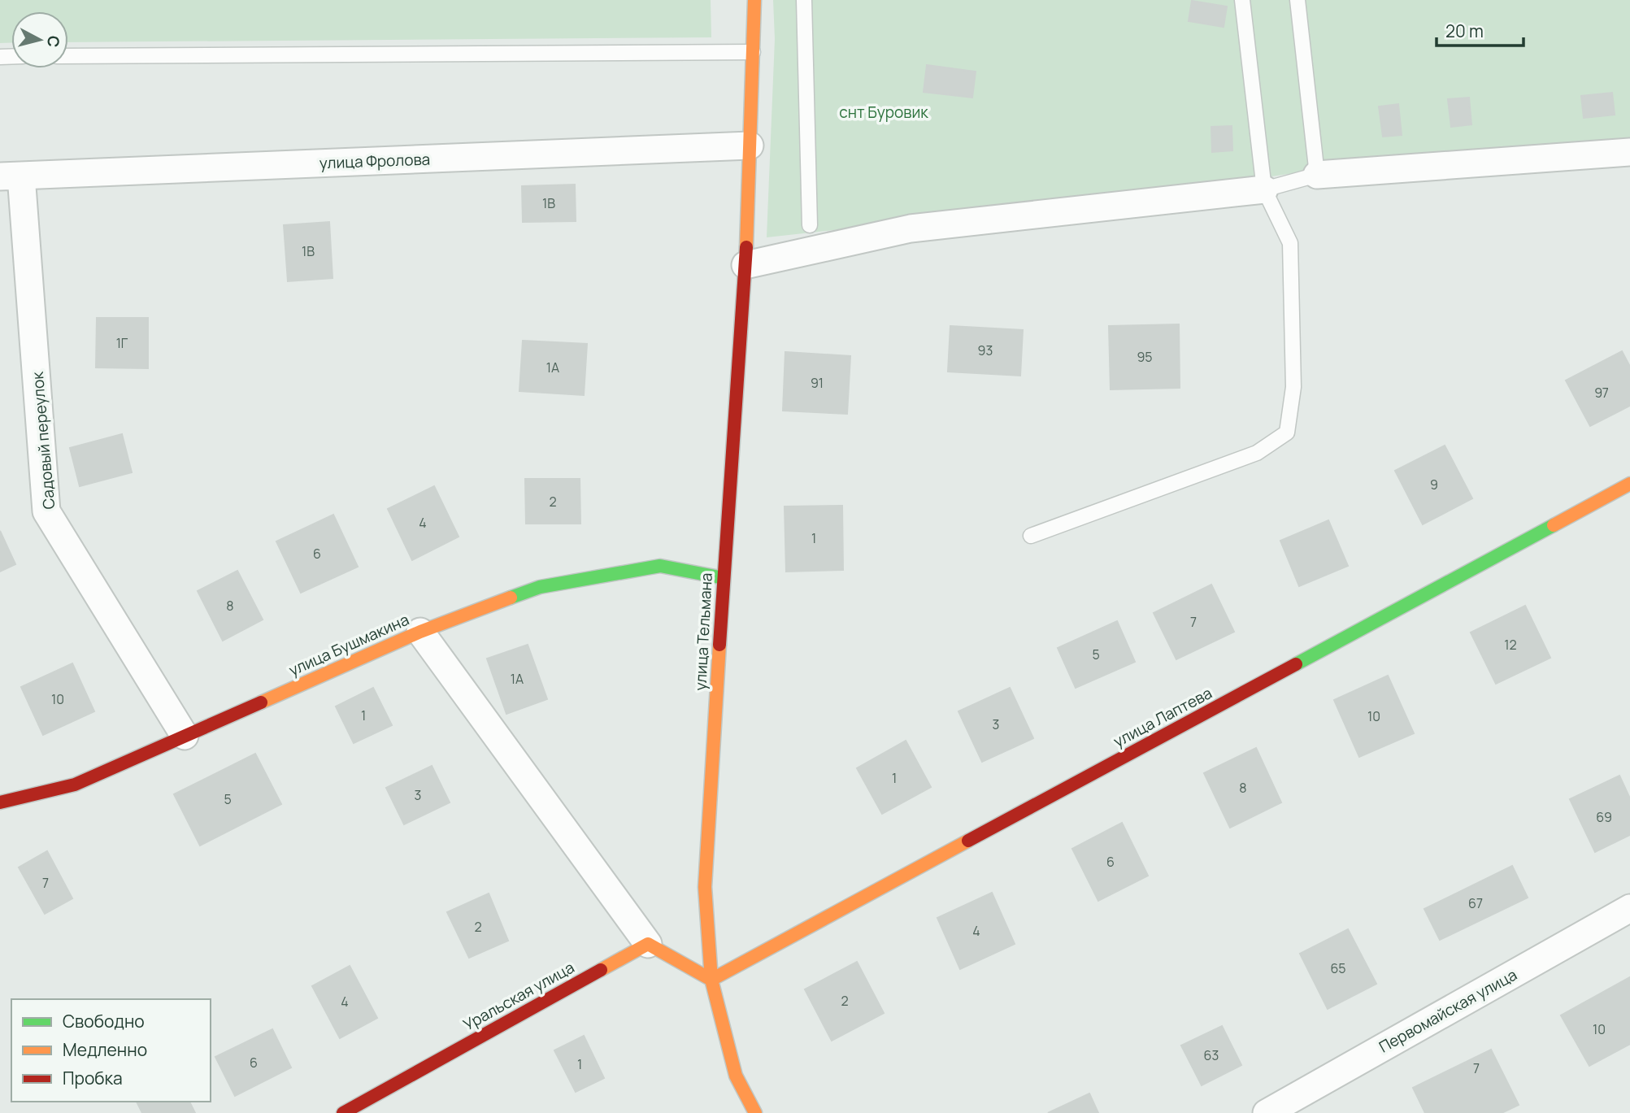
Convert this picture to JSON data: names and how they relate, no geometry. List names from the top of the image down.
{
  "streets": {
    "street": [
      "улица Фролова",
      "Садовый переулок",
      "улица Тельмана",
      "улица Бушмакина",
      "улица Лаптева",
      "Уральская улица",
      "Первомайская улица"
    ]
  },
  "crossings": [
    ["улица Фролова", "Садовый переулок"],
    ["улица Фролова", "улица Тельмана"],
    ["Садовый переулок", "улица Бушмакина"],
    ["улица Тельмана", "улица Бушмакина"],
    ["улица Тельмана", "улица Лаптева"]
  ],
  "parks": ["снт Буровик"],
  "house_numbers": [
    "1В",
    "1В",
    "1Г",
    "93",
    "95",
    "1А",
    "91",
    "97",
    "9",
    "2",
    "4",
    "1",
    "6",
    "8",
    "7",
    "12",
    "5",
    "1А",
    "10",
    "1",
    "10",
    "3",
    "1",
    "8",
    "3",
    "5",
    "69",
    "6",
    "7",
    "67",
    "2",
    "4",
    "65",
    "2",
    "4",
    "10",
    "63",
    "6",
    "1",
    "7"
  ],
  "legend": ["Свободно", "Медленно", "Пробка"],
  "scale_bar": "20 m",
  "north": "right"
}
